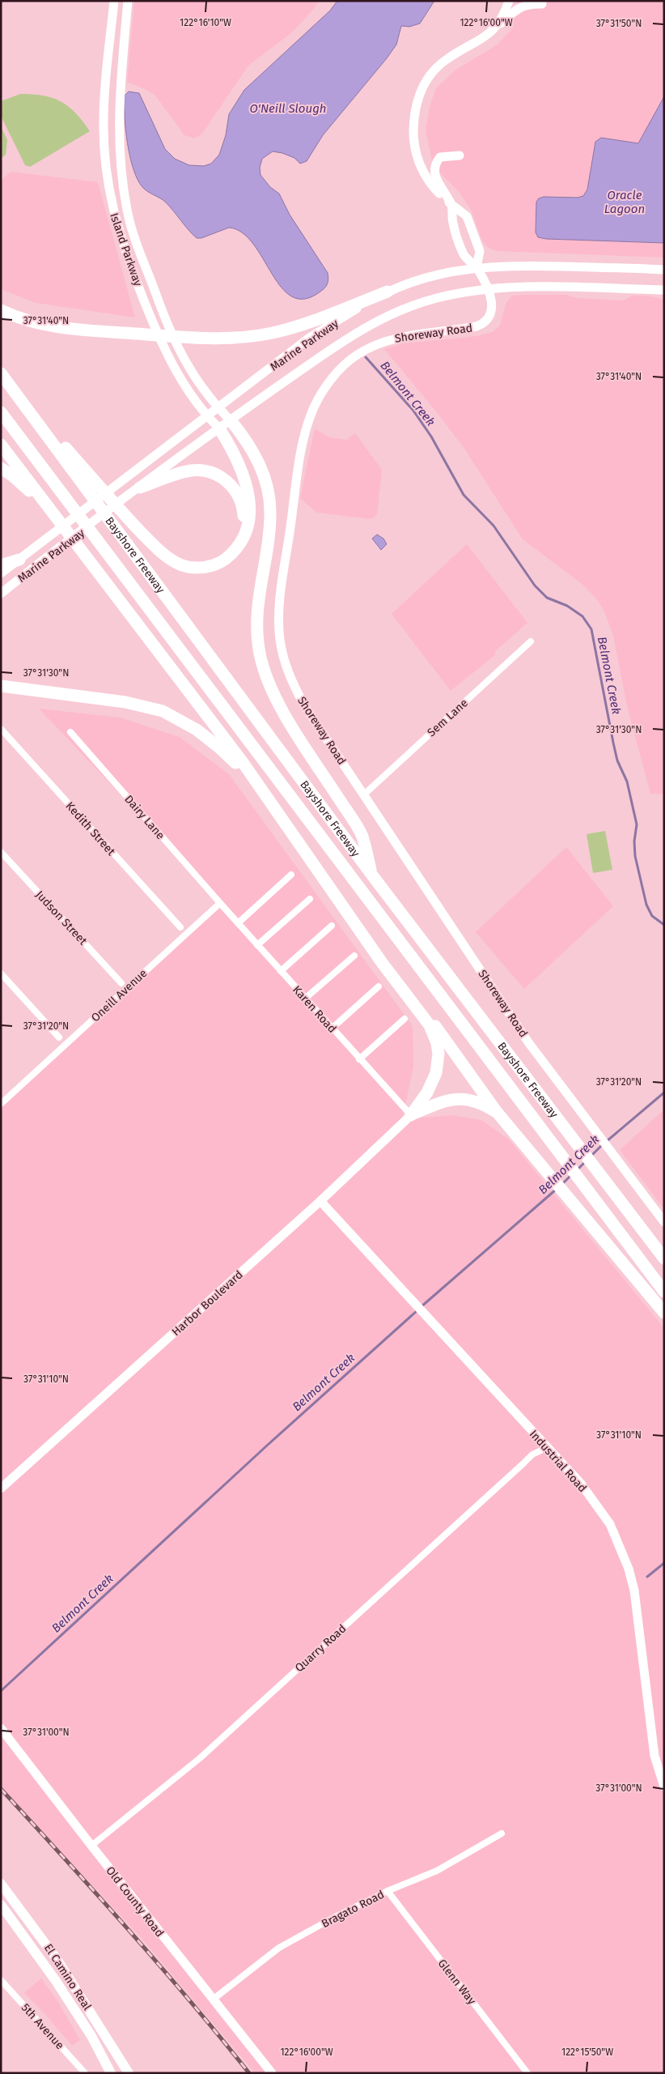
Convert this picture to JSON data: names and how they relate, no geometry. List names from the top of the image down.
{
  "streets": {
    "highway": ["Bayshore Freeway"],
    "main road": [
      "Island Parkway",
      "Shoreway Road",
      "Marine Parkway",
      "Harbor Boulevard",
      "Industrial Road",
      "Old County Road",
      "El Camino Real"
    ],
    "street": [
      "Sem Lane",
      "Dairy Lane",
      "Kedith Street",
      "Judson Street",
      "Oneill Avenue",
      "Karen Road",
      "Quarry Road",
      "Bragato Road",
      "Glenn Way",
      "5th Avenue"
    ]
  },
  "crossings": [
    ["Island Parkway", "Marine Parkway"],
    ["Shoreway Road", "Marine Parkway"],
    ["Shoreway Road", "Sem Lane"],
    ["Dairy Lane", "Oneill Avenue"],
    ["Dairy Lane", "Karen Road"],
    ["Oneill Avenue", "Karen Road"],
    ["Karen Road", "Harbor Boulevard"],
    ["Harbor Boulevard", "Industrial Road"],
    ["Industrial Road", "Quarry Road"],
    ["Quarry Road", "Old County Road"],
    ["Old County Road", "Bragato Road"],
    ["Bragato Road", "Glenn Way"]
  ],
  "water": ["O'Neill Slough", "Oracle Lagoon", "Belmont Creek"],
  "coordinates": [
    "122°16'10\"W",
    "122°16'00\"W",
    "37°31'50\"N",
    "37°31'40\"N",
    "37°31'30\"N",
    "37°31'20\"N",
    "37°31'10\"N",
    "37°31'00\"N",
    "122°15'50\"W"
  ]
}
